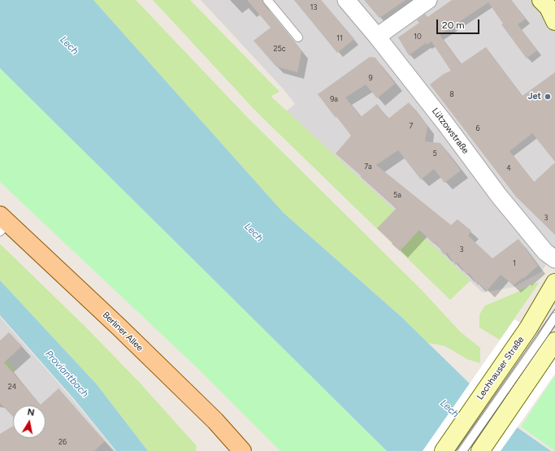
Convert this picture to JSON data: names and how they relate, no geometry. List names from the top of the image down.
{
  "streets": {
    "main road": ["Berliner Allee"],
    "street": ["Lützowstraße", "Lechhauser Straße"]
  },
  "water": ["Lech", "Proviantbach"],
  "places": ["Jet"],
  "house_numbers": [
    "13",
    "10",
    "11",
    "25c",
    "9",
    "8",
    "9a",
    "7",
    "6",
    "5",
    "7a",
    "4",
    "5a",
    "3",
    "3",
    "1",
    "24",
    "26"
  ],
  "scale_bar": "20 m",
  "north": "top"
}
